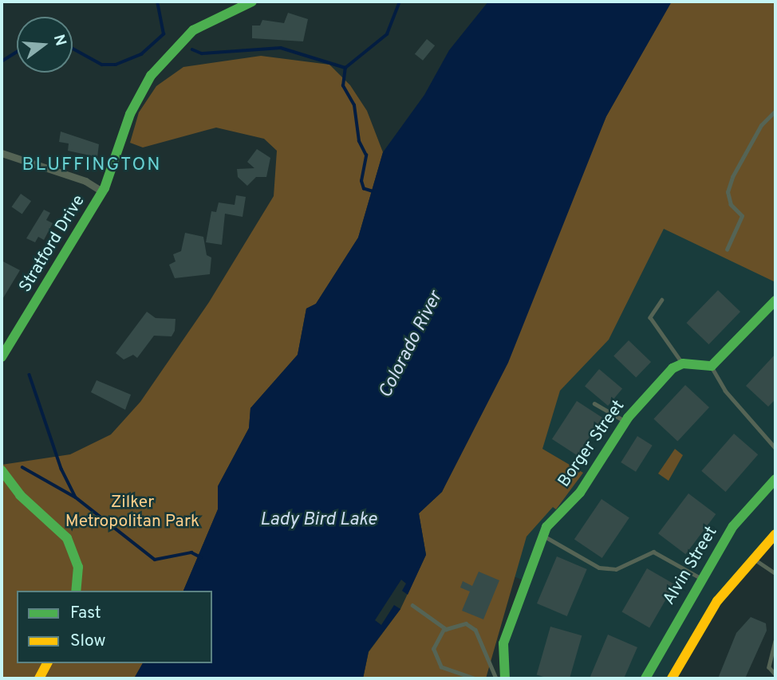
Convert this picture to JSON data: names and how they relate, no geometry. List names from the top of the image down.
{
  "streets": {
    "street": ["Stratford Drive", "Borger Street", "Alvin Street"]
  },
  "districts": ["BLUFFINGTON"],
  "water": ["Colorado River", "Lady Bird Lake"],
  "parks": ["Zilker Metropolitan Park"],
  "legend": ["Fast", "Slow"],
  "north": "right"
}
